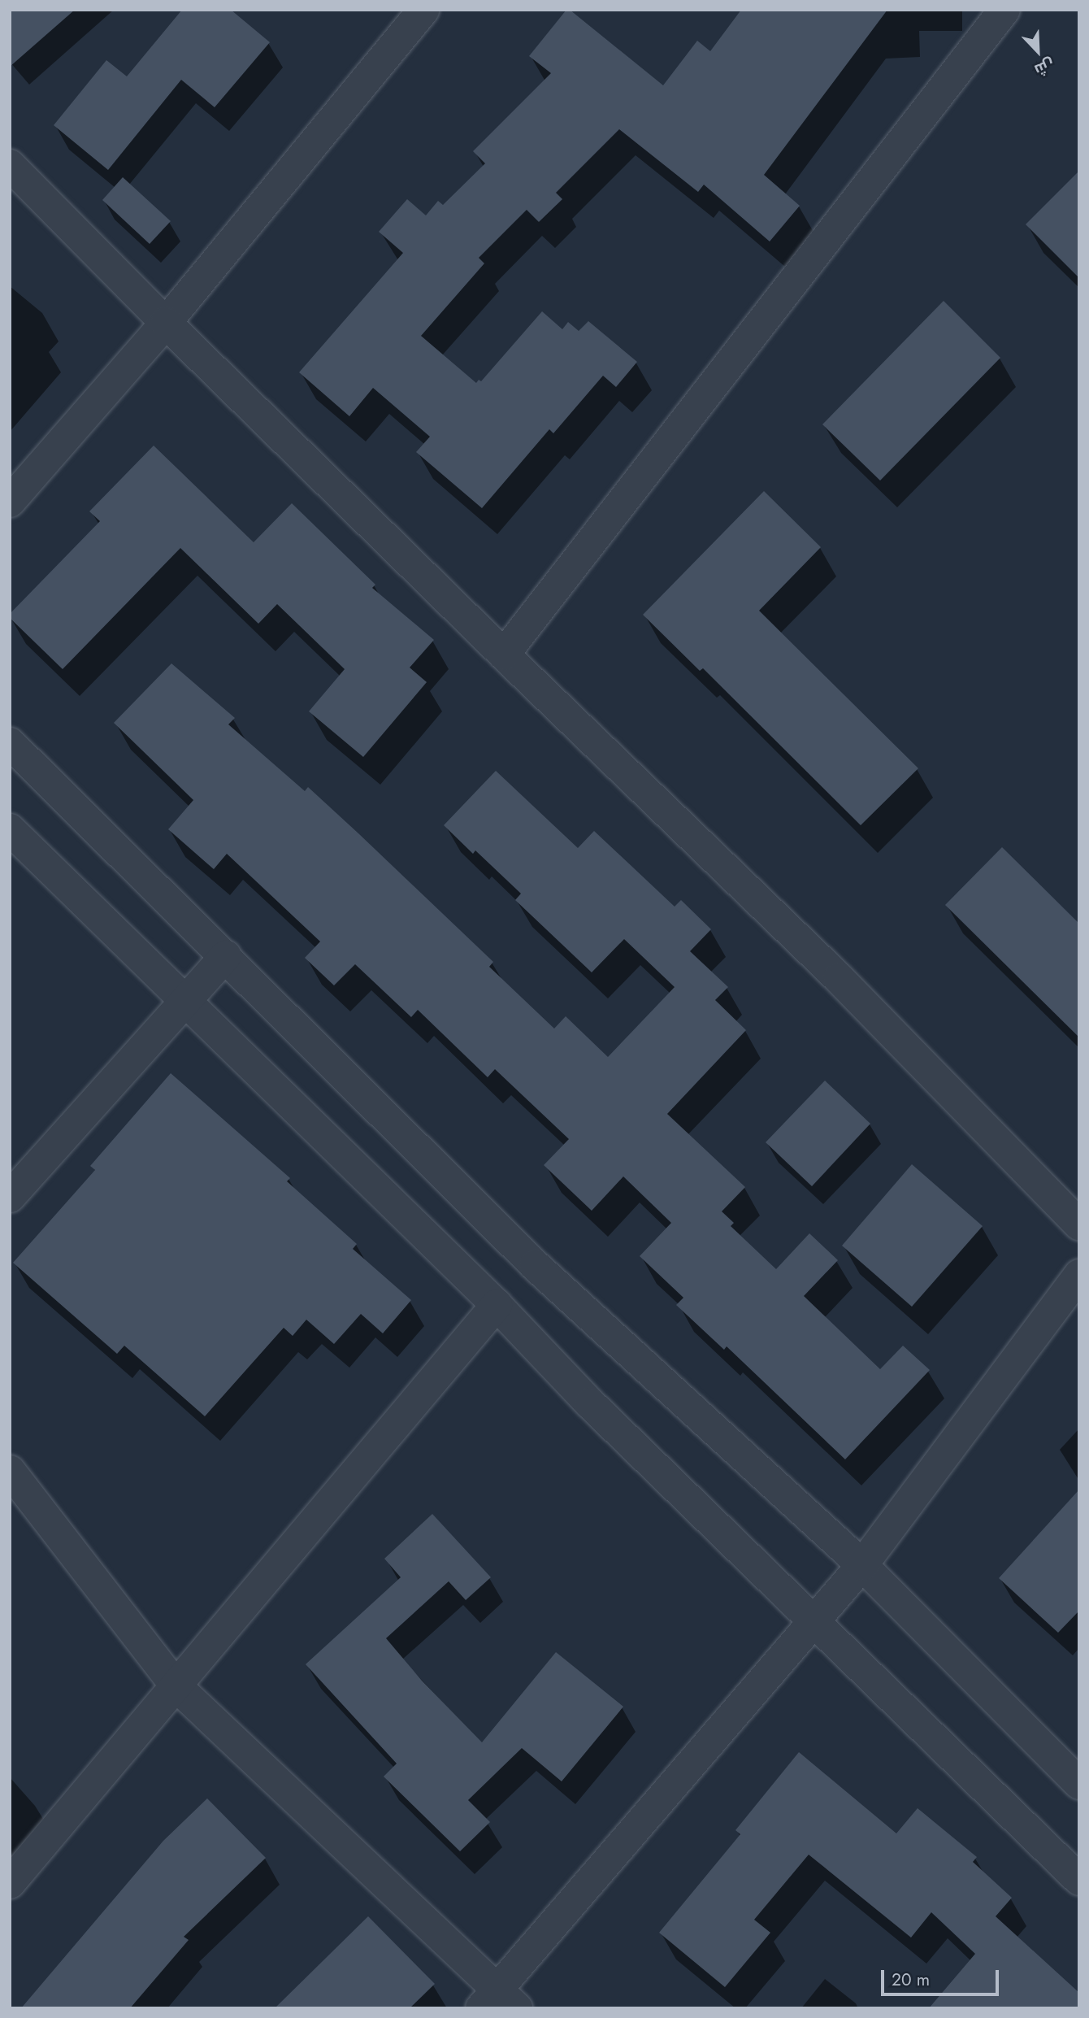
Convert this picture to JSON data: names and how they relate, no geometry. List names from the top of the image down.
{
  "scale_bar": "20 m",
  "north": "bottom right"
}
